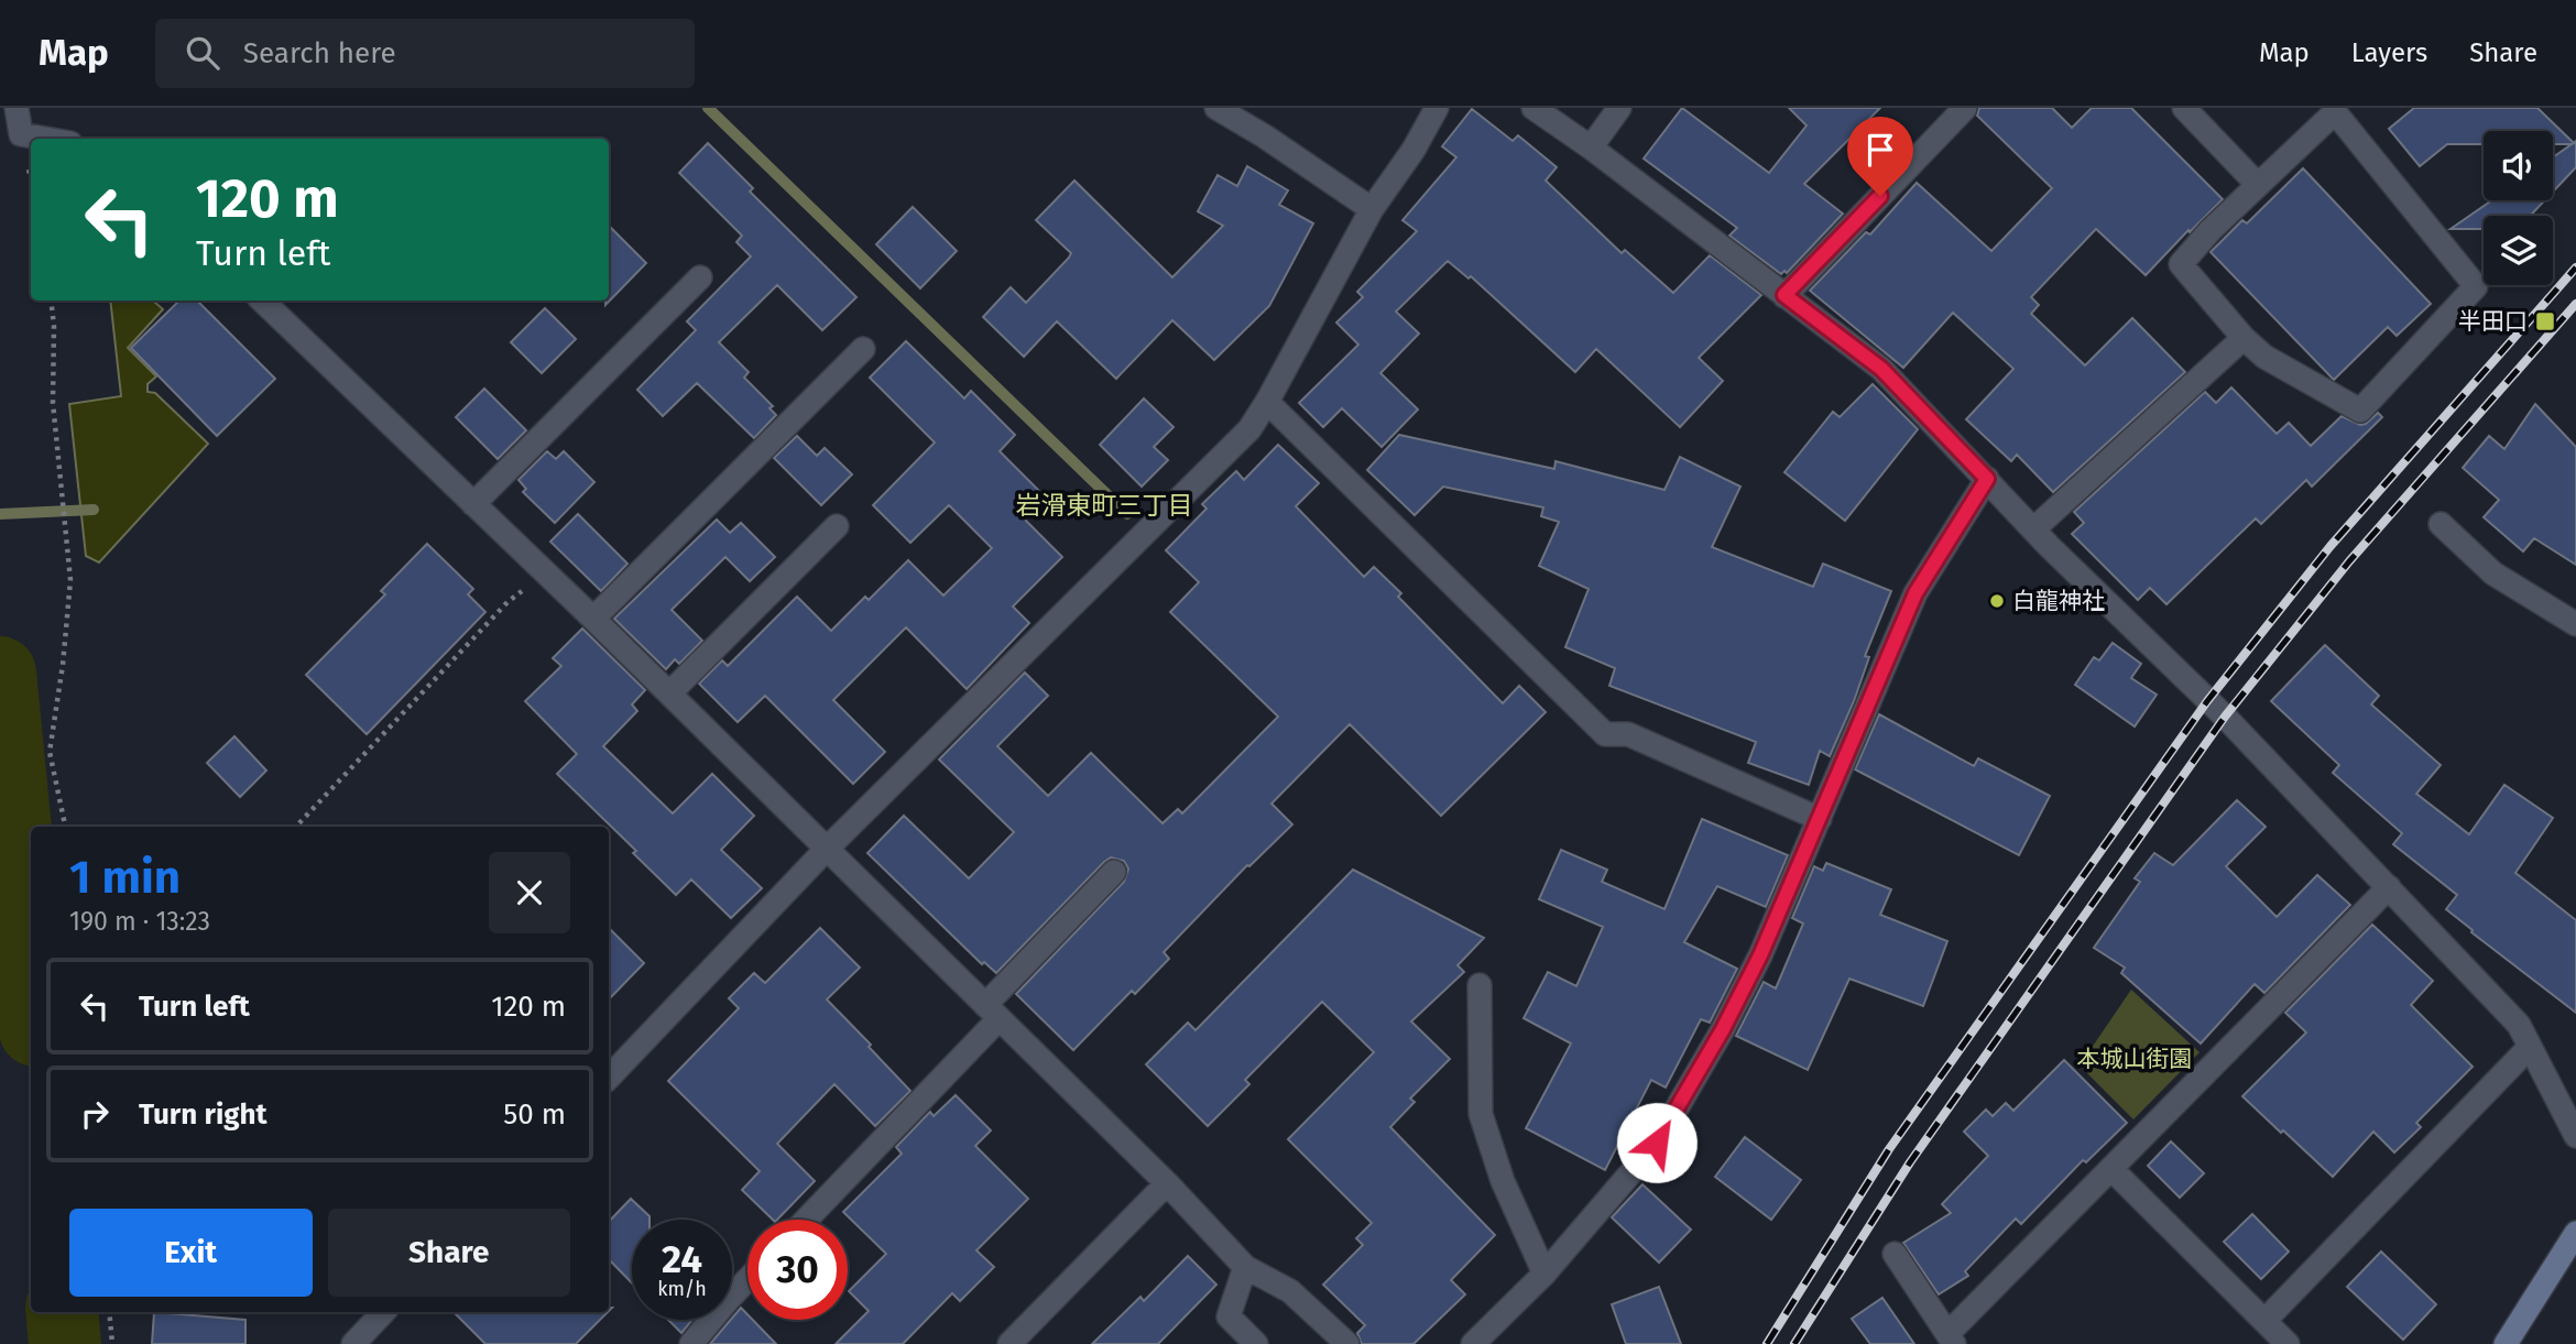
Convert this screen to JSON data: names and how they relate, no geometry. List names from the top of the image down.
{
  "districts": ["岩滑東町三丁目"],
  "parks": ["本城山街園"],
  "places": {
    "transit": ["半田口"],
    "other": ["白龍神社"]
  },
  "page": {
    "header": "Map",
    "search": "Search here",
    "nav": ["Map", "Layers", "Share"],
    "turn": ["120 m", "Turn left"],
    "heading": ["1 min", "190 m · 13:23"],
    "list": [
      {
        "name": "Turn left",
        "value": "120 m"
      },
      {
        "name": "Turn right",
        "value": "50 m"
      }
    ],
    "buttons": ["Exit", "Share"],
    "speed": "24 km/h",
    "limit": "30"
  }
}
